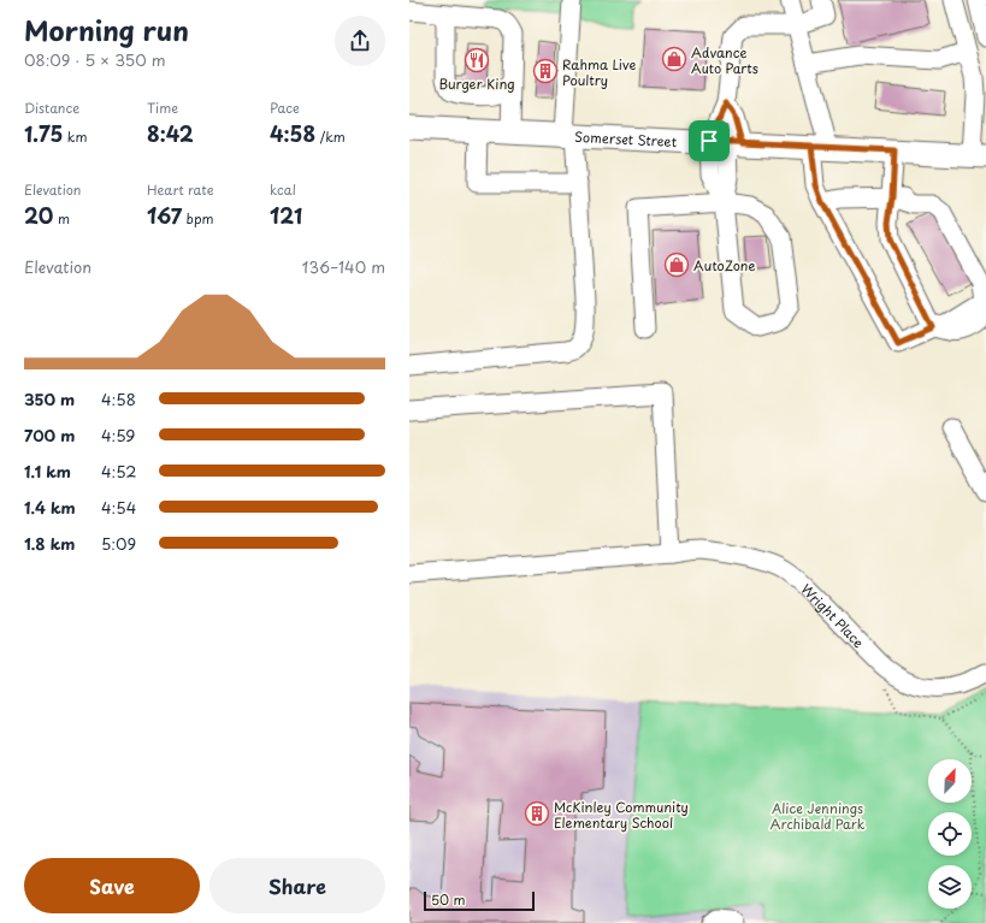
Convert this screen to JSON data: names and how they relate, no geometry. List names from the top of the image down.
{
  "streets": {
    "main road": ["Somerset Street"],
    "street": ["Wright Place"]
  },
  "parks": ["Alice Jennings Archibald Park"],
  "places": {
    "shop": ["Advance Auto Parts", "AutoZone"],
    "restaurant": ["Burger King"],
    "building": ["Rahma Live Poultry", "McKinley Community Elementary School"]
  },
  "scale_bar": "50 m",
  "north": "top right",
  "page": {
    "heading": ["Morning run", "08:09 · 5 × 350 m"],
    "stats": [
      ["Distance", "1.75 km"],
      ["Time", "8:42"],
      ["Pace", "4:58 /km"],
      ["Elevation", "20 m"],
      ["Heart rate", "167 bpm"],
      ["kcal", "121"]
    ],
    "chart": ["Elevation", "136–140 m"],
    "list": [
      {
        "name": "350 m",
        "note": "4:58"
      },
      {
        "name": "700 m",
        "note": "4:59"
      },
      {
        "name": "1.1 km",
        "note": "4:52"
      },
      {
        "name": "1.4 km",
        "note": "4:54"
      },
      {
        "name": "1.8 km",
        "note": "5:09"
      }
    ],
    "buttons": ["Save", "Share"],
    "scale": "50 m"
  }
}
